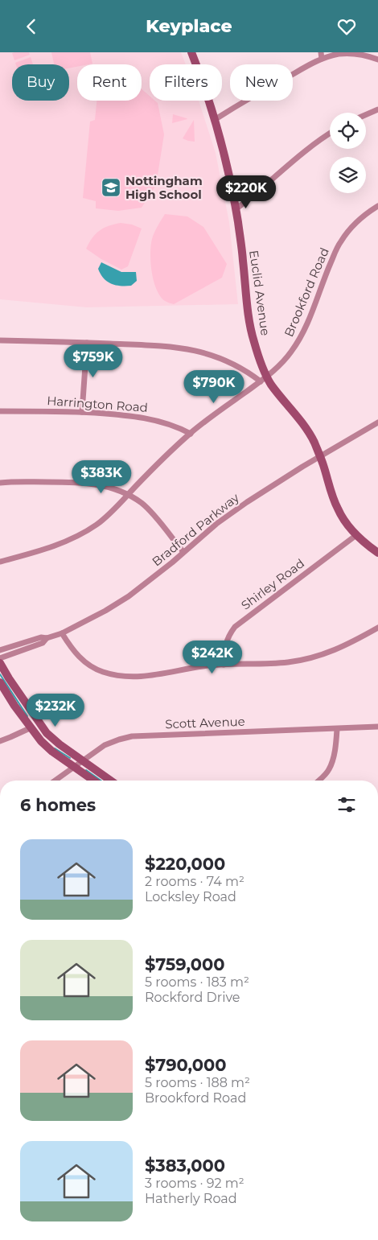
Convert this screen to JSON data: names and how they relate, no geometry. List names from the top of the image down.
{
  "streets": {
    "street": [
      "Brookford Road",
      "Euclid Avenue",
      "Harrington Road",
      "Bradford Parkway",
      "Shirley Road",
      "Scott Avenue"
    ]
  },
  "crossings": [
    ["Brookford Road", "Euclid Avenue"],
    ["Brookford Road", "Harrington Road"],
    ["Euclid Avenue", "Bradford Parkway"],
    ["Euclid Avenue", "Shirley Road"]
  ],
  "places": {
    "school or university": ["Nottingham High School"]
  },
  "page": {
    "header": "Keyplace",
    "chip": [
      "Buy",
      "Rent",
      "Filters",
      "New"
    ],
    "price": [
      "$220K",
      "$759K",
      "$790K",
      "$383K",
      "$242K",
      "$232K"
    ],
    "heading": "6 homes",
    "list": [
      {
        "name": "$220,000",
        "note": "2 rooms · 74 m² · Locksley Road"
      },
      {
        "name": "$759,000",
        "note": "5 rooms · 183 m² · Rockford Drive"
      },
      {
        "name": "$790,000",
        "note": "5 rooms · 188 m² · Brookford Road"
      },
      {
        "name": "$383,000",
        "note": "3 rooms · 92 m² · Hatherly Road"
      }
    ]
  }
}
